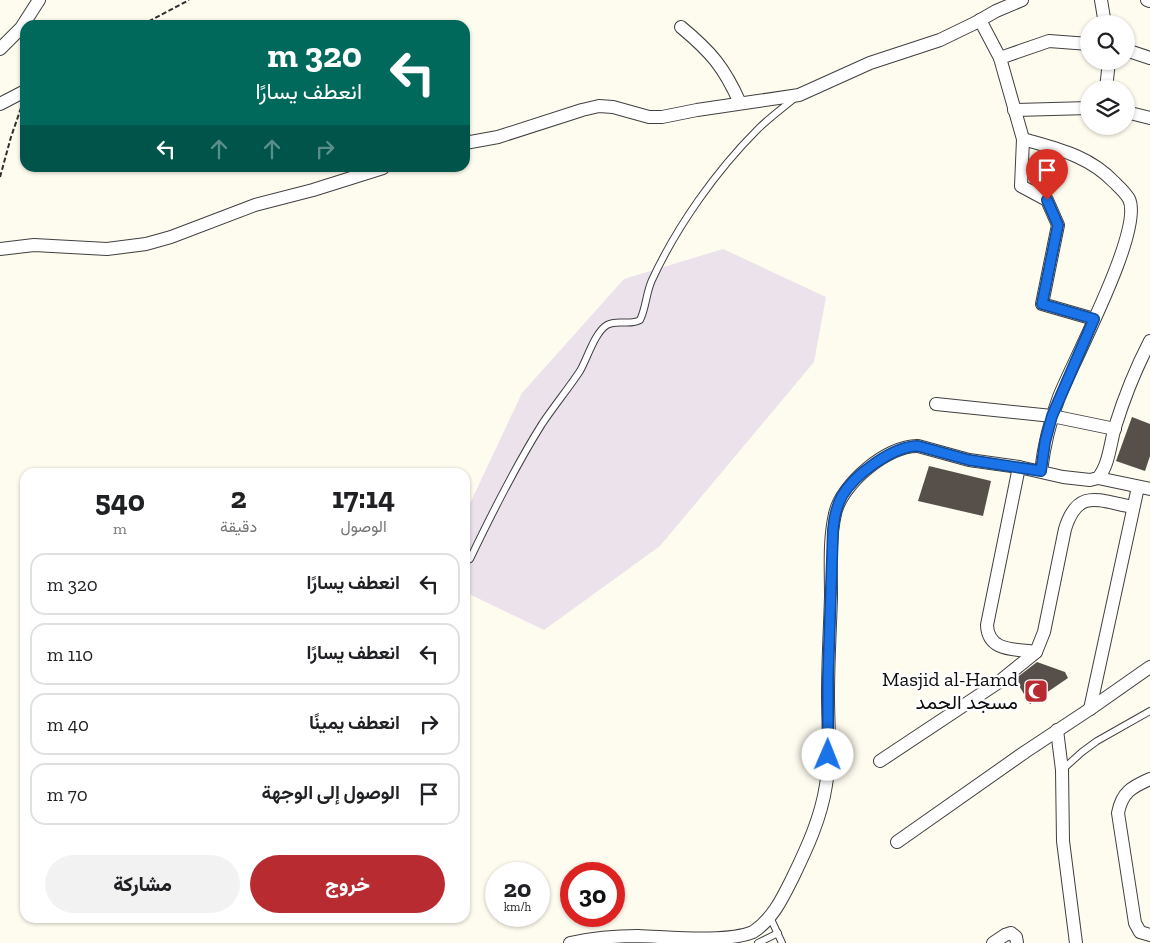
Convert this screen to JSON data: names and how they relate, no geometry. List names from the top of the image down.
{
  "places": {
    "mosque": ["Masjid al-Hamd مسجد الحمد"]
  },
  "page": {
    "turn": ["320 m", "انعطف يسارًا"],
    "eta": [
      "17:14",
      "الوصول",
      "2",
      "دقيقة",
      "540",
      "m"
    ],
    "list": [
      {
        "name": "انعطف يسارًا",
        "value": "320 m"
      },
      {
        "name": "انعطف يسارًا",
        "value": "110 m"
      },
      {
        "name": "انعطف يمينًا",
        "value": "40 m"
      },
      {
        "name": "الوصول إلى الوجهة",
        "value": "70 m"
      }
    ],
    "buttons": ["خروج", "مشاركة"],
    "speed": "20 km/h",
    "limit": "30"
  }
}
